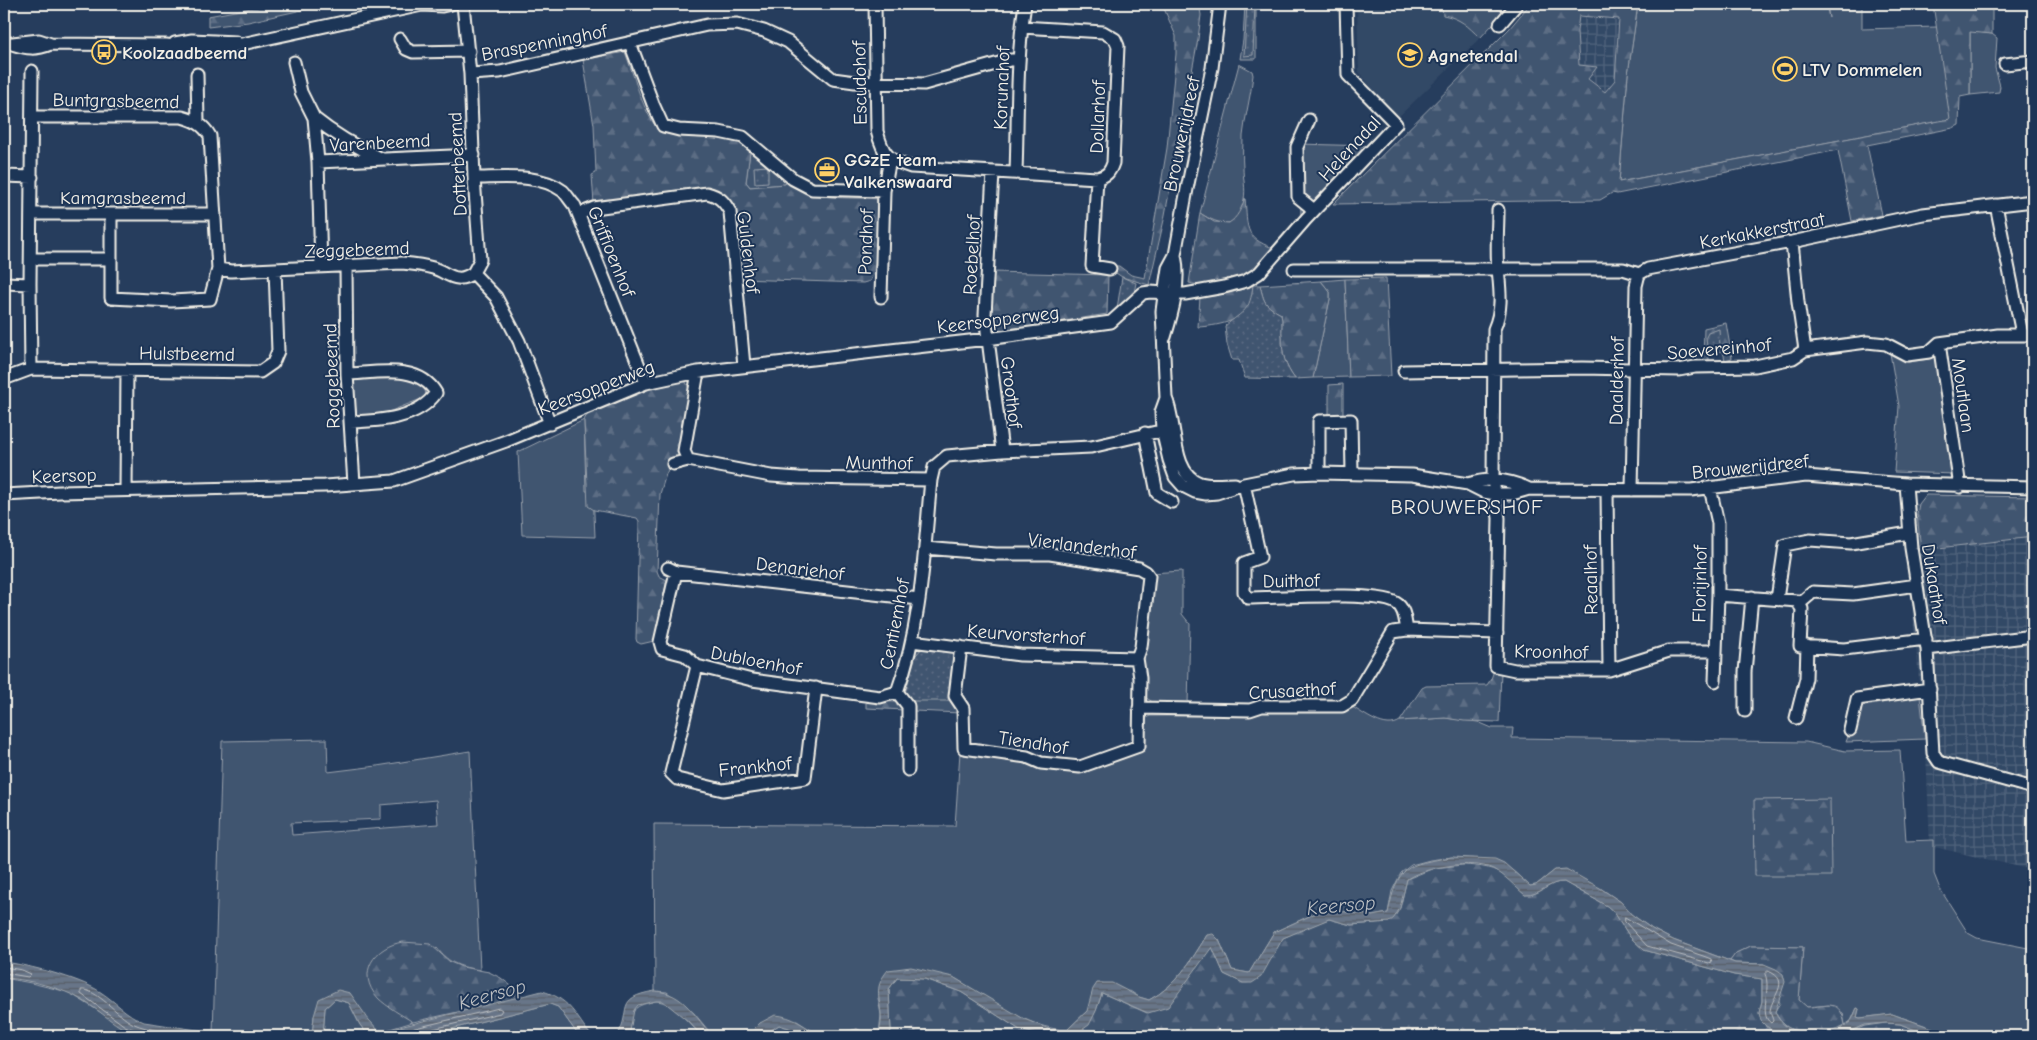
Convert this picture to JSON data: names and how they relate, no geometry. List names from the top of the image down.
{
  "streets": {
    "street": [
      "Braspenninghof",
      "Escudohof",
      "Korunahof",
      "Buntgrasbeemd",
      "Dollarhof",
      "Brouwerijdreef",
      "Varenbeemd",
      "Helenadal",
      "Dotterbeemd",
      "Kamgrasbeemd",
      "Kerkakkerstraat",
      "Pondhof",
      "Zeggebeemd",
      "Griffioenhof",
      "Guldenhof",
      "Roebelhof",
      "Keersopperweg",
      "Soevereinhof",
      "Hulstbeemd",
      "Roggebeemd",
      "Daalderhof",
      "Groothof",
      "Moutlaan",
      "Munthof",
      "Keersop",
      "Vierlanderhof",
      "Denariehof",
      "Duithof",
      "Reaalhof",
      "Florijnhof",
      "Dukaathof",
      "Centiemhof",
      "Keurvorsterhof",
      "Kroonhof",
      "Dubloenhof",
      "Crusaethof",
      "Tiendhof",
      "Frankhof"
    ]
  },
  "crossings": [
    ["Braspenninghof", "Escudohof"],
    ["Braspenninghof", "Korunahof"],
    ["Braspenninghof", "Dotterbeemd"],
    ["Escudohof", "Pondhof"],
    ["Korunahof", "Dollarhof"],
    ["Buntgrasbeemd", "Kamgrasbeemd"],
    ["Buntgrasbeemd", "Zeggebeemd"],
    ["Brouwerijdreef", "Helenadal"],
    ["Brouwerijdreef", "Keersopperweg"],
    ["Brouwerijdreef", "Daalderhof"],
    ["Brouwerijdreef", "Moutlaan"],
    ["Brouwerijdreef", "Munthof"],
    ["Brouwerijdreef", "Duithof"],
    ["Brouwerijdreef", "Reaalhof"],
    ["Brouwerijdreef", "Florijnhof"],
    ["Brouwerijdreef", "Dukaathof"],
    ["Brouwerijdreef", "Kroonhof"],
    ["Varenbeemd", "Dotterbeemd"],
    ["Helenadal", "Keersopperweg"],
    ["Dotterbeemd", "Zeggebeemd"],
    ["Dotterbeemd", "Griffioenhof"],
    ["Kerkakkerstraat", "Daalderhof"],
    ["Zeggebeemd", "Hulstbeemd"],
    ["Zeggebeemd", "Roggebeemd"],
    ["Griffioenhof", "Guldenhof"],
    ["Griffioenhof", "Keersopperweg"],
    ["Guldenhof", "Keersopperweg"],
    ["Roebelhof", "Keersopperweg"],
    ["Roebelhof", "Groothof"],
    ["Keersopperweg", "Roggebeemd"],
    ["Keersopperweg", "Groothof"],
    ["Keersopperweg", "Keersop"],
    ["Soevereinhof", "Daalderhof"],
    ["Soevereinhof", "Moutlaan"],
    ["Soevereinhof", "Kroonhof"],
    ["Groothof", "Munthof"],
    ["Munthof", "Centiemhof"],
    ["Vierlanderhof", "Centiemhof"],
    ["Vierlanderhof", "Keurvorsterhof"],
    ["Vierlanderhof", "Tiendhof"],
    ["Denariehof", "Centiemhof"],
    ["Denariehof", "Dubloenhof"],
    ["Duithof", "Crusaethof"],
    ["Reaalhof", "Kroonhof"],
    ["Florijnhof", "Kroonhof"],
    ["Centiemhof", "Keurvorsterhof"],
    ["Centiemhof", "Dubloenhof"],
    ["Keurvorsterhof", "Tiendhof"],
    ["Kroonhof", "Crusaethof"],
    ["Dubloenhof", "Frankhof"],
    ["Crusaethof", "Tiendhof"]
  ],
  "districts": ["BROUWERSHOF"],
  "water": ["Keersop"],
  "places": {
    "bus stop": ["Koolzaadbeemd"],
    "school or university": ["Agnetendal"],
    "sports": ["LTV Dommelen"],
    "office": ["GGzE team Valkenswaard"]
  }
}
